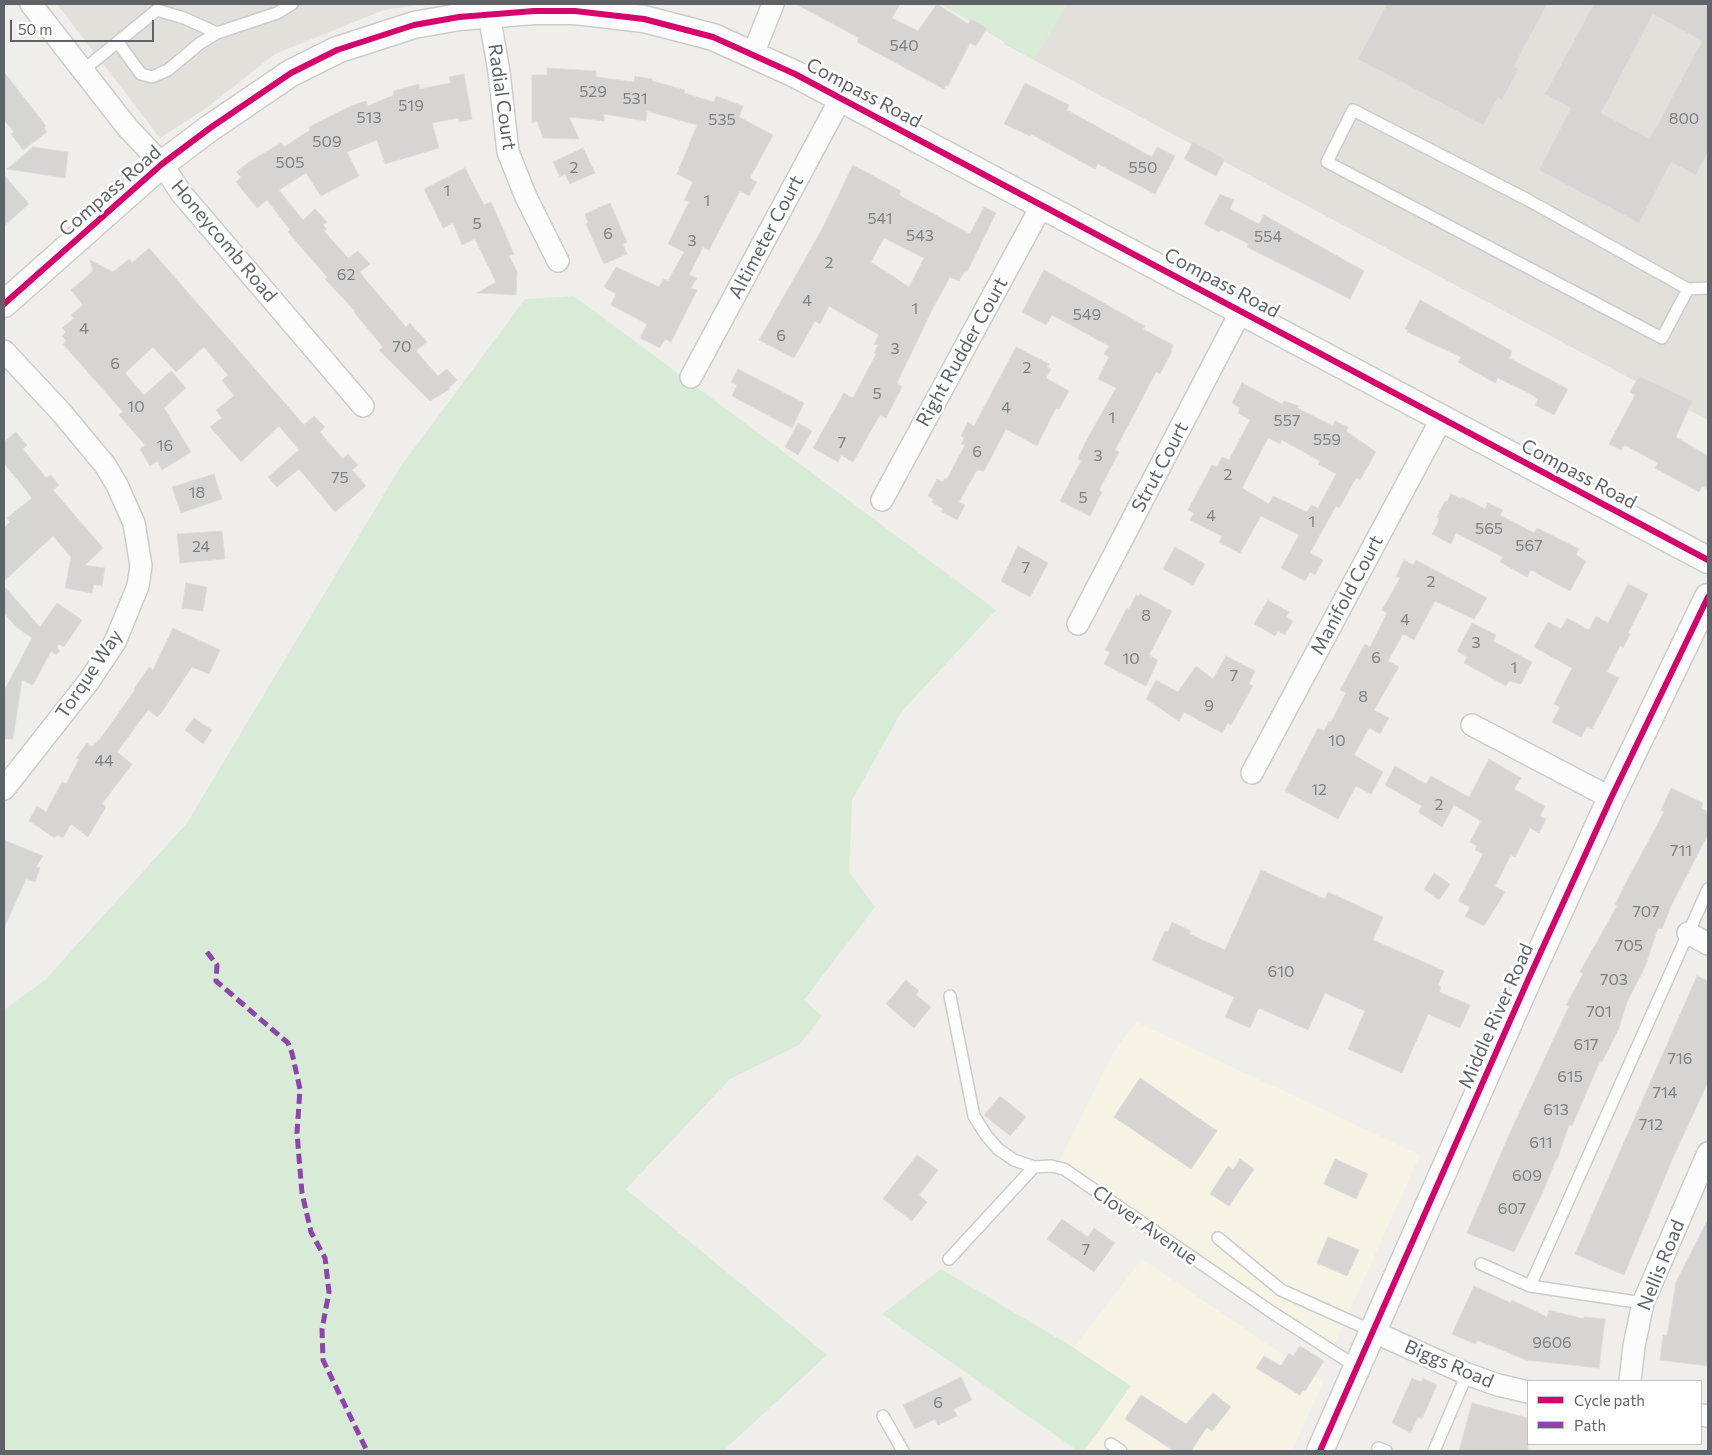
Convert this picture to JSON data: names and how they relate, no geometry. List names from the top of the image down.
{
  "streets": {
    "street": [
      "Compass Road",
      "Radial Court",
      "Altimeter Court",
      "Honeycomb Road",
      "Right Rudder Court",
      "Strut Court",
      "Manifold Court",
      "Torque Way",
      "Middle River Road",
      "Nellis Road",
      "Biggs Road"
    ],
    "lane": ["Clover Avenue"]
  },
  "crossings": [
    ["Compass Road", "Radial Court"],
    ["Compass Road", "Altimeter Court"],
    ["Compass Road", "Honeycomb Road"],
    ["Compass Road", "Right Rudder Court"],
    ["Compass Road", "Strut Court"],
    ["Compass Road", "Manifold Court"],
    ["Middle River Road", "Clover Avenue"],
    ["Middle River Road", "Biggs Road"]
  ],
  "house_numbers": [
    "540",
    "529",
    "531",
    "519",
    "513",
    "800",
    "535",
    "509",
    "505",
    "2",
    "550",
    "1",
    "1",
    "541",
    "5",
    "6",
    "543",
    "554",
    "3",
    "2",
    "62",
    "4",
    "1",
    "549",
    "4",
    "6",
    "70",
    "3",
    "6",
    "2",
    "5",
    "10",
    "4",
    "1",
    "557",
    "559",
    "7",
    "16",
    "6",
    "3",
    "2",
    "75",
    "18",
    "5",
    "4",
    "1",
    "565",
    "567",
    "24",
    "7",
    "2",
    "8",
    "4",
    "3",
    "6",
    "10",
    "1",
    "7",
    "8",
    "9",
    "10",
    "44",
    "12",
    "2",
    "711",
    "707",
    "705",
    "610",
    "703",
    "701",
    "617",
    "716",
    "615",
    "714",
    "613",
    "712",
    "611",
    "609",
    "607",
    "7",
    "9606",
    "6"
  ],
  "legend": ["Cycle path", "Path"],
  "scale_bar": "50 m"
}
